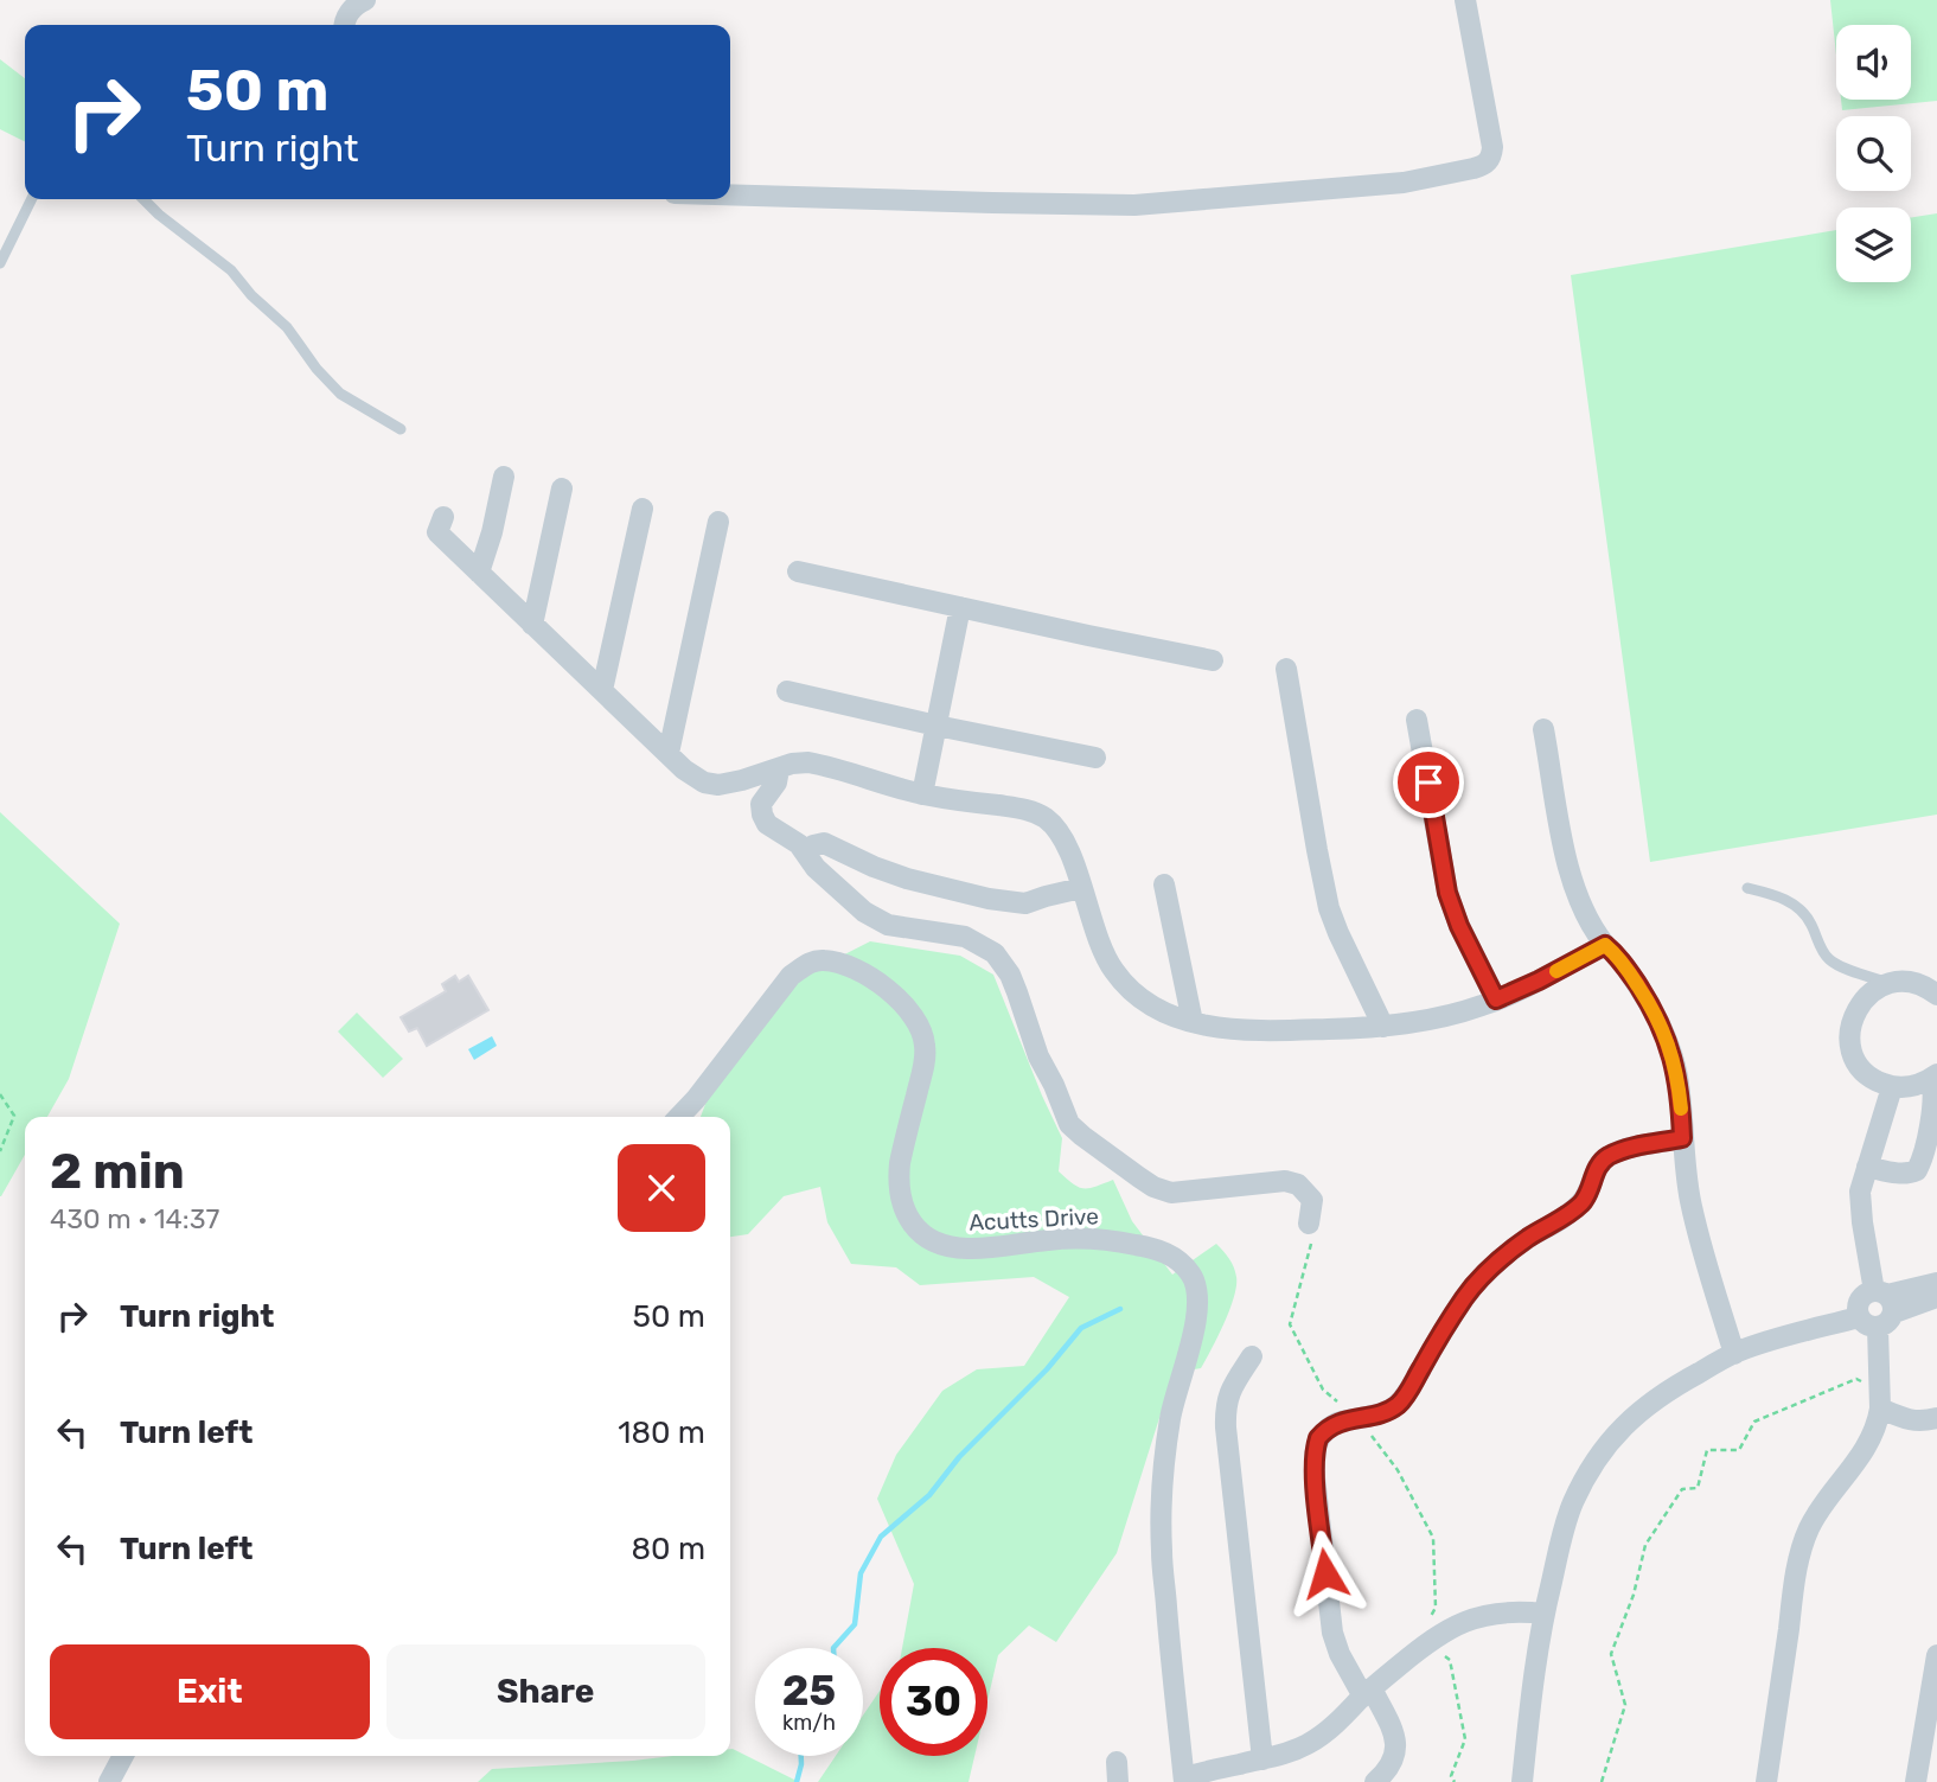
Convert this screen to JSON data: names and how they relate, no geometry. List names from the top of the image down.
{
  "streets": {
    "street": ["Acutts Drive"]
  },
  "page": {
    "turn": ["50 m", "Turn right"],
    "heading": ["2 min", "430 m · 14:37"],
    "list": [
      {
        "name": "Turn right",
        "value": "50 m"
      },
      {
        "name": "Turn left",
        "value": "180 m"
      },
      {
        "name": "Turn left",
        "value": "80 m"
      }
    ],
    "buttons": ["Exit", "Share"],
    "speed": "25 km/h",
    "limit": "30"
  }
}
